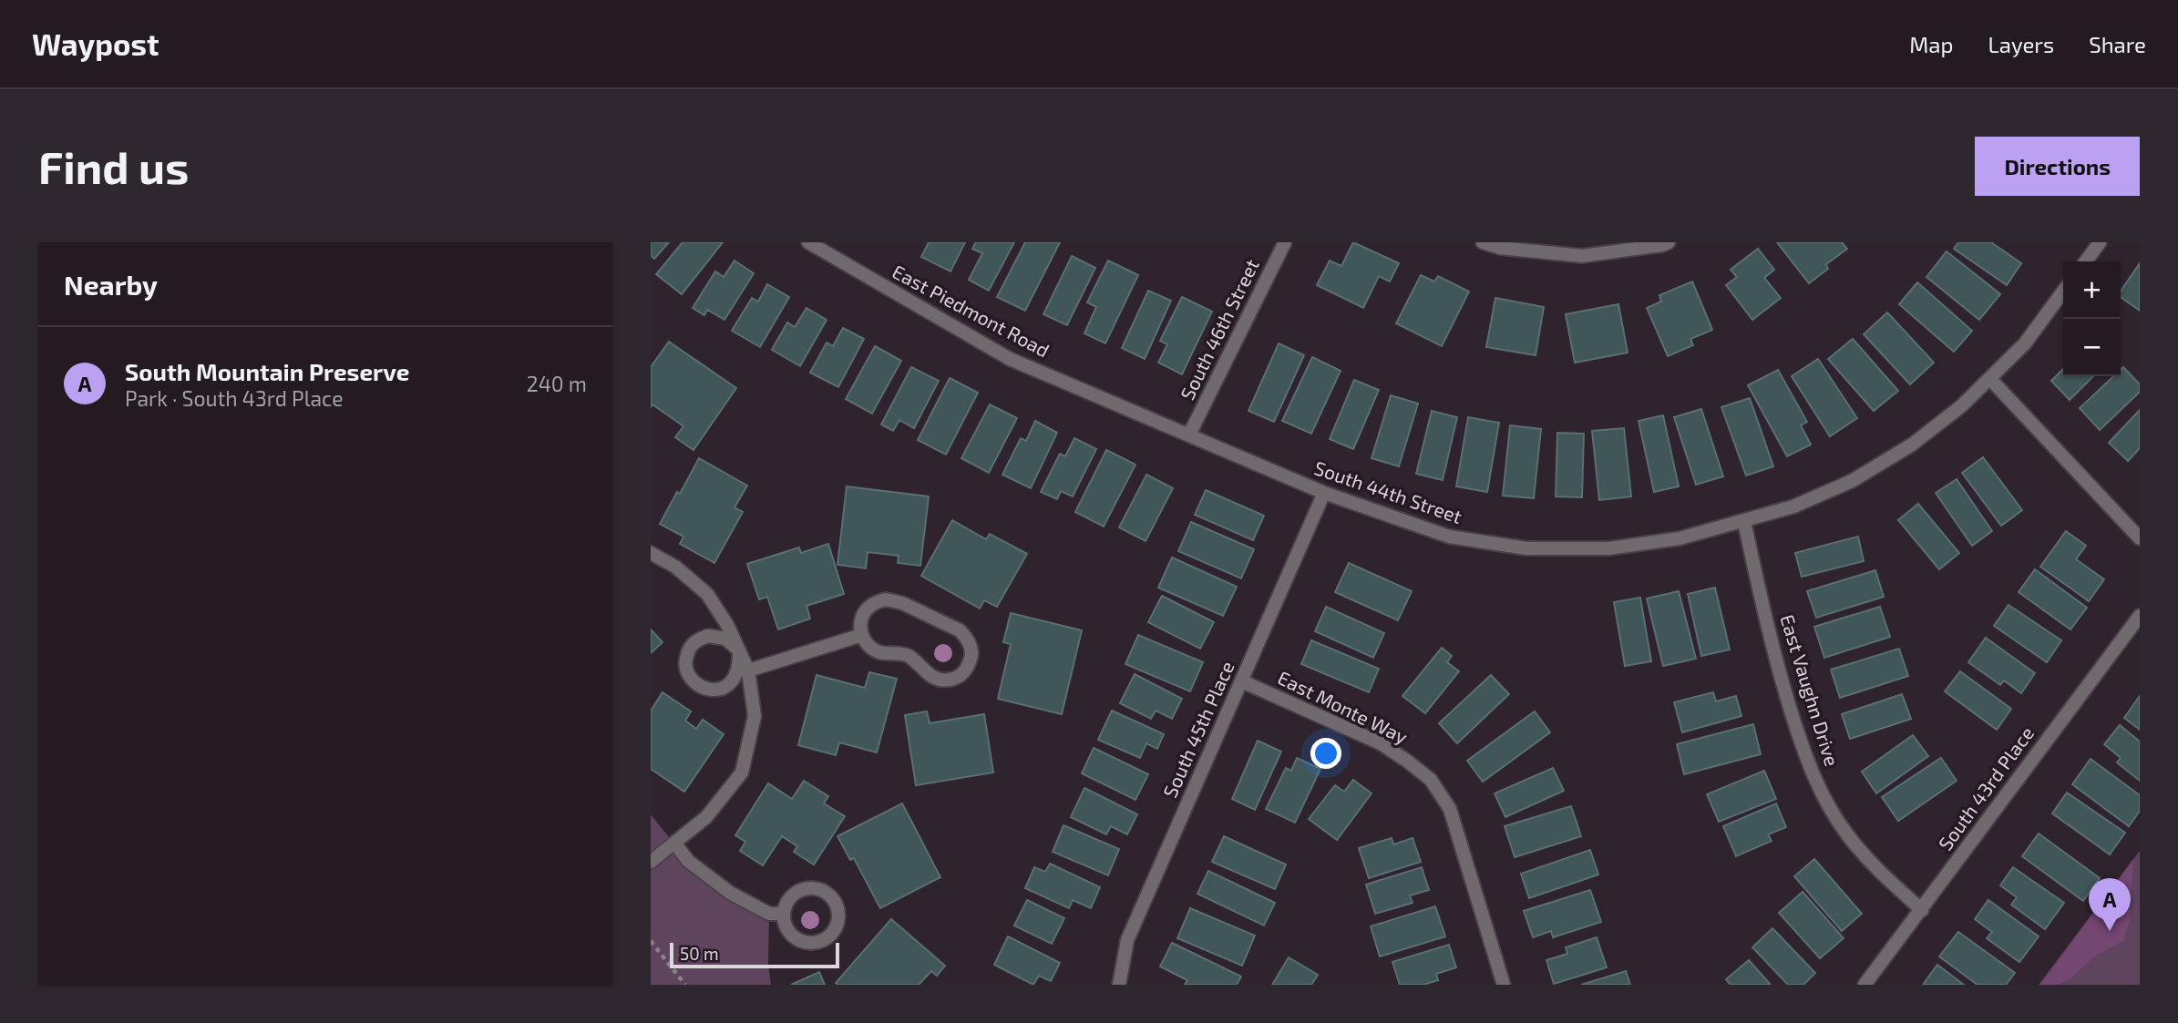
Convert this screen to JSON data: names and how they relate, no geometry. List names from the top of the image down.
{
  "streets": {
    "street": [
      "East Piedmont Road",
      "South 46th Street",
      "South 44th Street",
      "East Vaughn Drive",
      "East Monte Way",
      "South 45th Place",
      "South 43rd Place"
    ]
  },
  "crossings": [
    ["East Piedmont Road", "South 46th Street"],
    ["East Piedmont Road", "South 44th Street"],
    ["South 46th Street", "South 44th Street"],
    ["South 44th Street", "East Vaughn Drive"],
    ["South 44th Street", "South 45th Place"],
    ["East Vaughn Drive", "South 43rd Place"],
    ["East Monte Way", "South 45th Place"]
  ],
  "scale_bar": "50 m",
  "page": {
    "header": "Waypost",
    "nav": ["Map", "Layers", "Share"],
    "buttons": "Directions",
    "title": "Find us",
    "heading": "Nearby",
    "map_buttons": ["+", "−"],
    "list": [
      {
        "mark": "A",
        "name": "South Mountain Preserve",
        "note": "Park · South 43rd Place",
        "value": "240 m"
      }
    ],
    "pins": "A",
    "scale": "50 m"
  }
}
